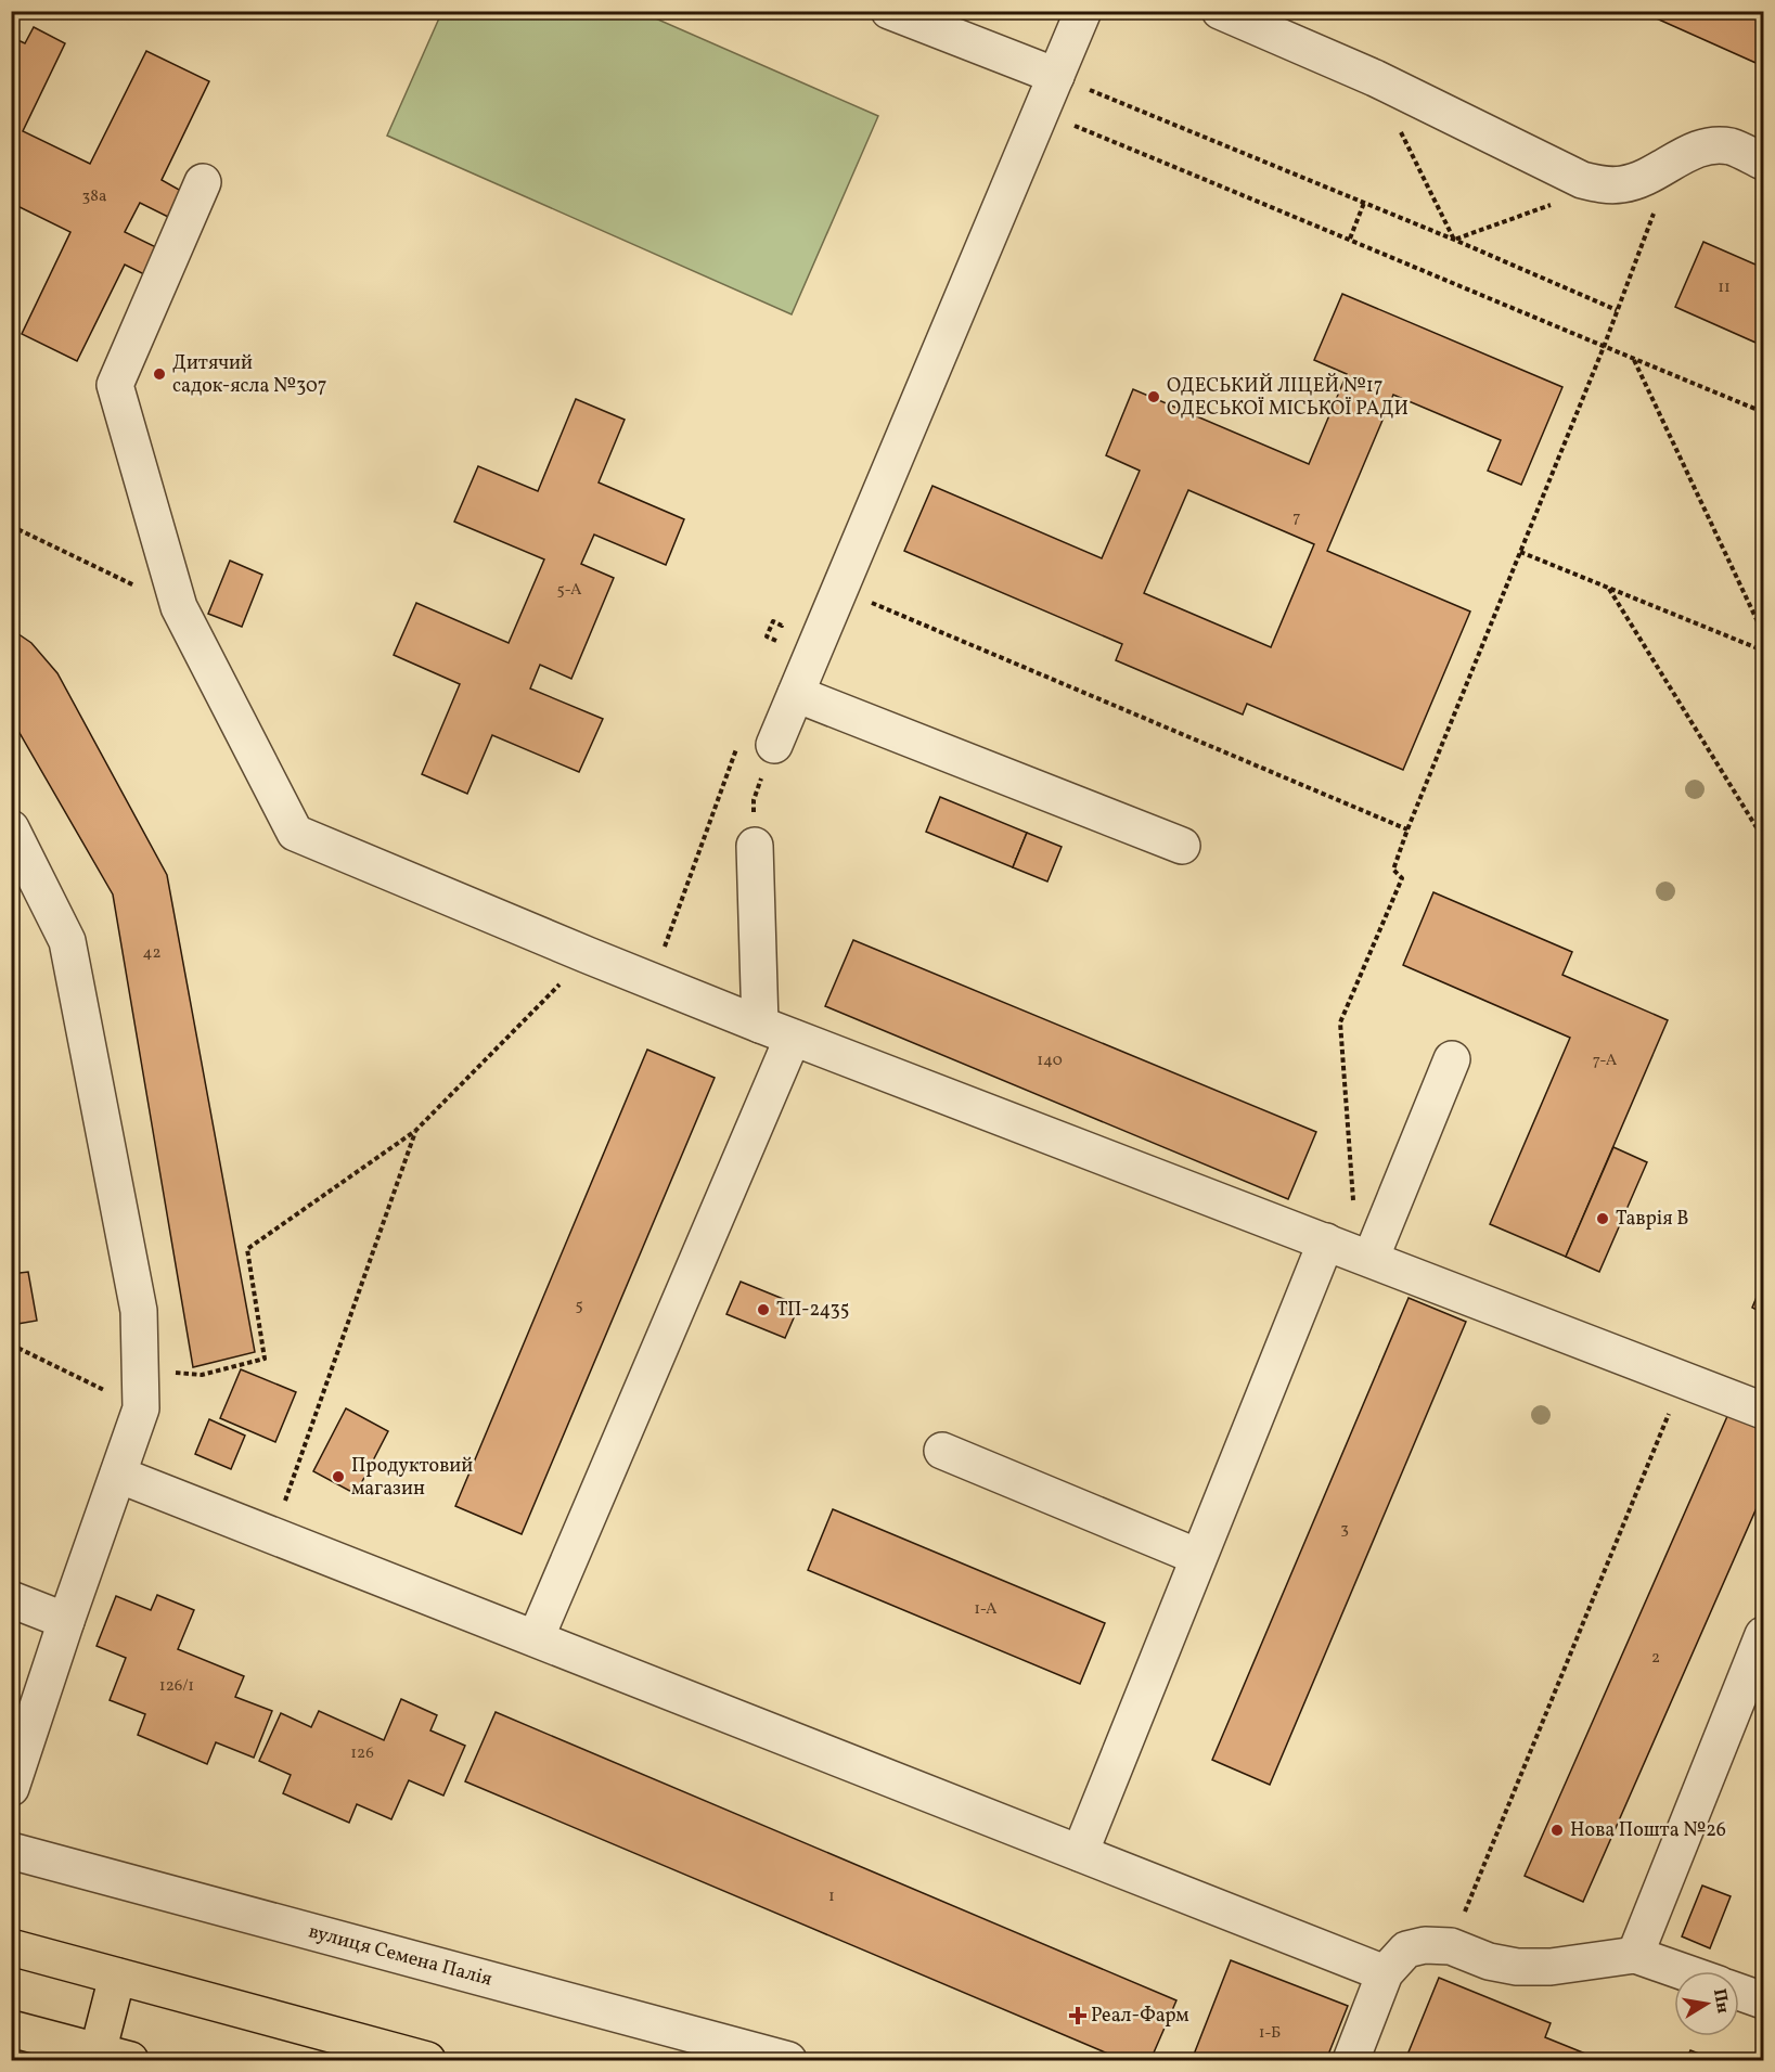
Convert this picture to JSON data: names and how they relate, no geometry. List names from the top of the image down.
{
  "streets": {
    "street": ["вулиця Семена Палія"]
  },
  "places": {
    "other": [
      "Дитячий садок-ясла №307",
      "ОДЕСЬКИЙ ЛІЦЕЙ №17 ОДЕСЬКОЇ МІСЬКОЇ РАДИ",
      "Таврія В",
      "ТП-2435",
      "Продуктовий магазин",
      "Нова Пошта №26"
    ],
    "health": ["Реал-Фарм"]
  },
  "house_numbers": [
    "38а",
    "11",
    "7",
    "5-А",
    "42",
    "140",
    "7-А",
    "5",
    "3",
    "1-А",
    "2",
    "126/1",
    "126",
    "1",
    "1-Б"
  ],
  "north": "right"
}
